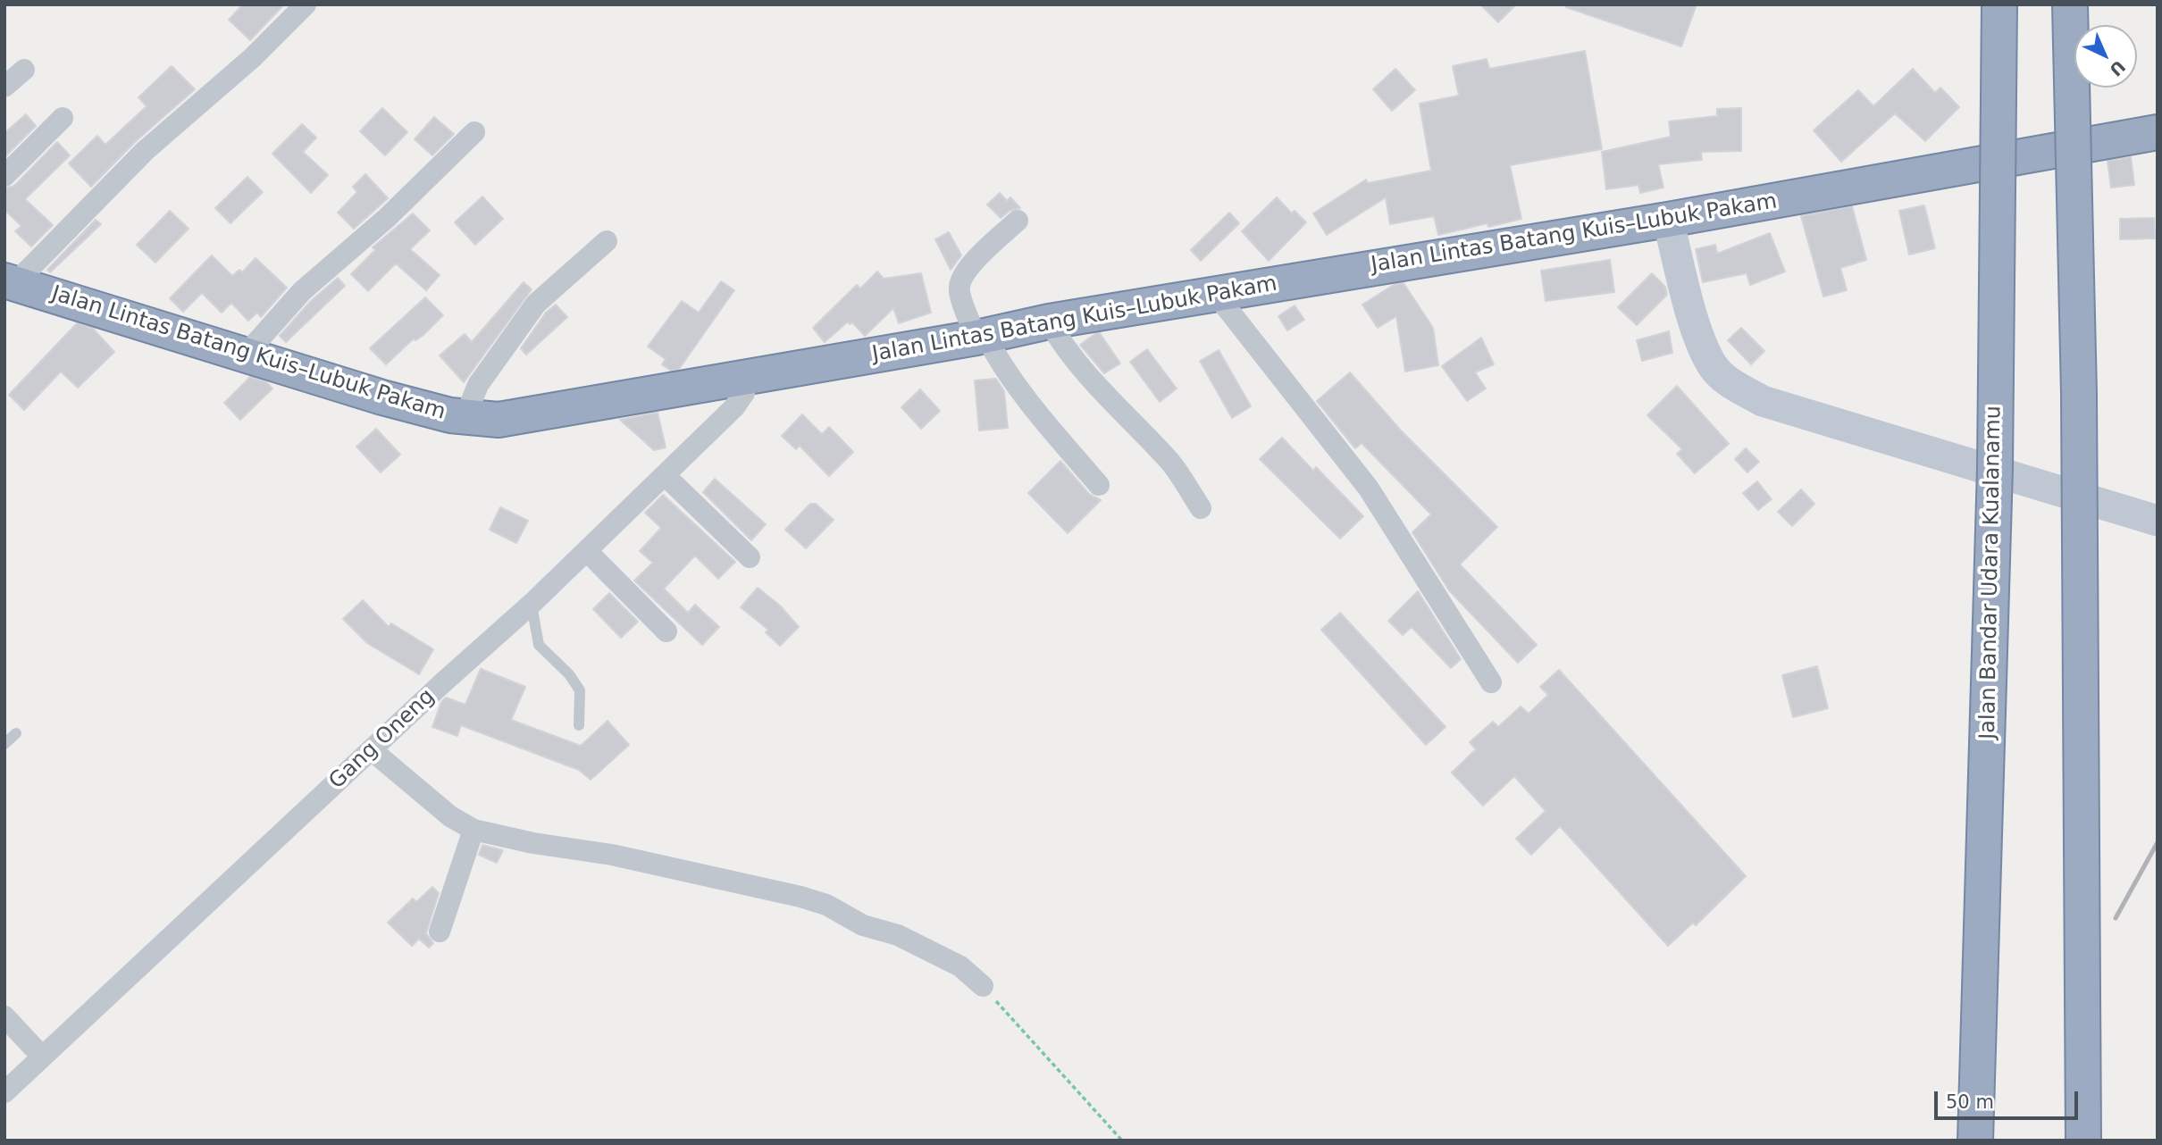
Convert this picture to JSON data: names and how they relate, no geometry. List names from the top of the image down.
{
  "streets": {
    "highway": ["Jalan Lintas Batang Kuis–Lubuk Pakam", "Jalan Bandar Udara Kualanamu"],
    "street": ["Gang Oneng"]
  },
  "crossings": [
    ["Jalan Lintas Batang Kuis–Lubuk Pakam", "Gang Oneng"]
  ],
  "scale_bar": "50 m",
  "north": "bottom right"
}
